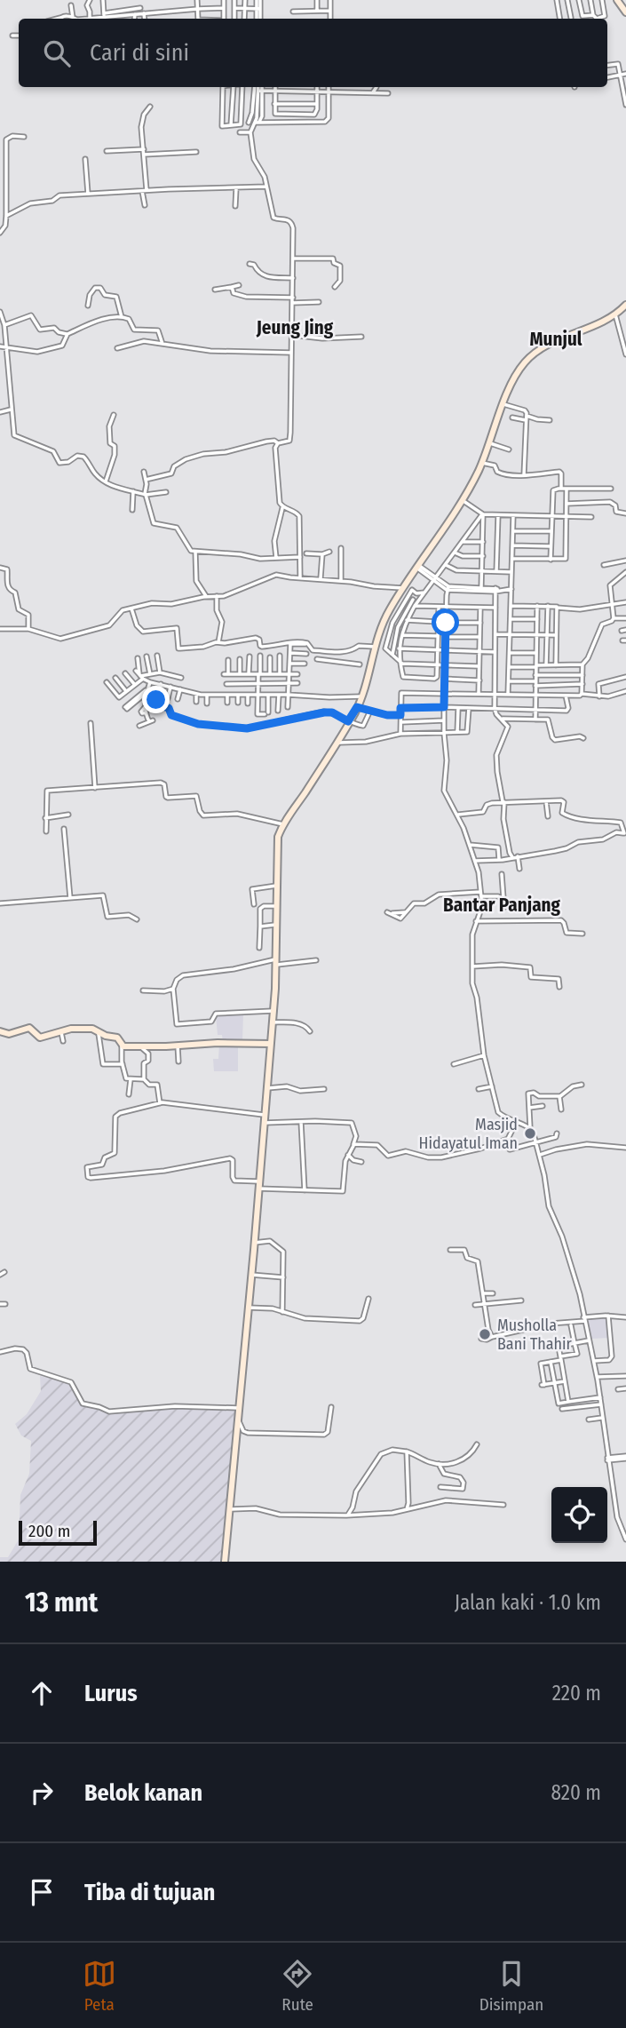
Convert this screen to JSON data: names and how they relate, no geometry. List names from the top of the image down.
{
  "districts": ["Jeung Jing", "Munjul", "Bantar Panjang"],
  "places": ["Masjid Hidayatul Iman", "Musholla Bani Thahir"],
  "scale_bar": "200 m",
  "page": {
    "search": "Cari di sini",
    "scale": "200 m",
    "heading": ["13 mnt", "Jalan kaki · 1.0 km"],
    "list": [
      ["Lurus", "220 m"],
      ["Belok kanan", "820 m"],
      "Tiba di tujuan"
    ],
    "nav": ["Peta", "Rute", "Disimpan"]
  }
}
